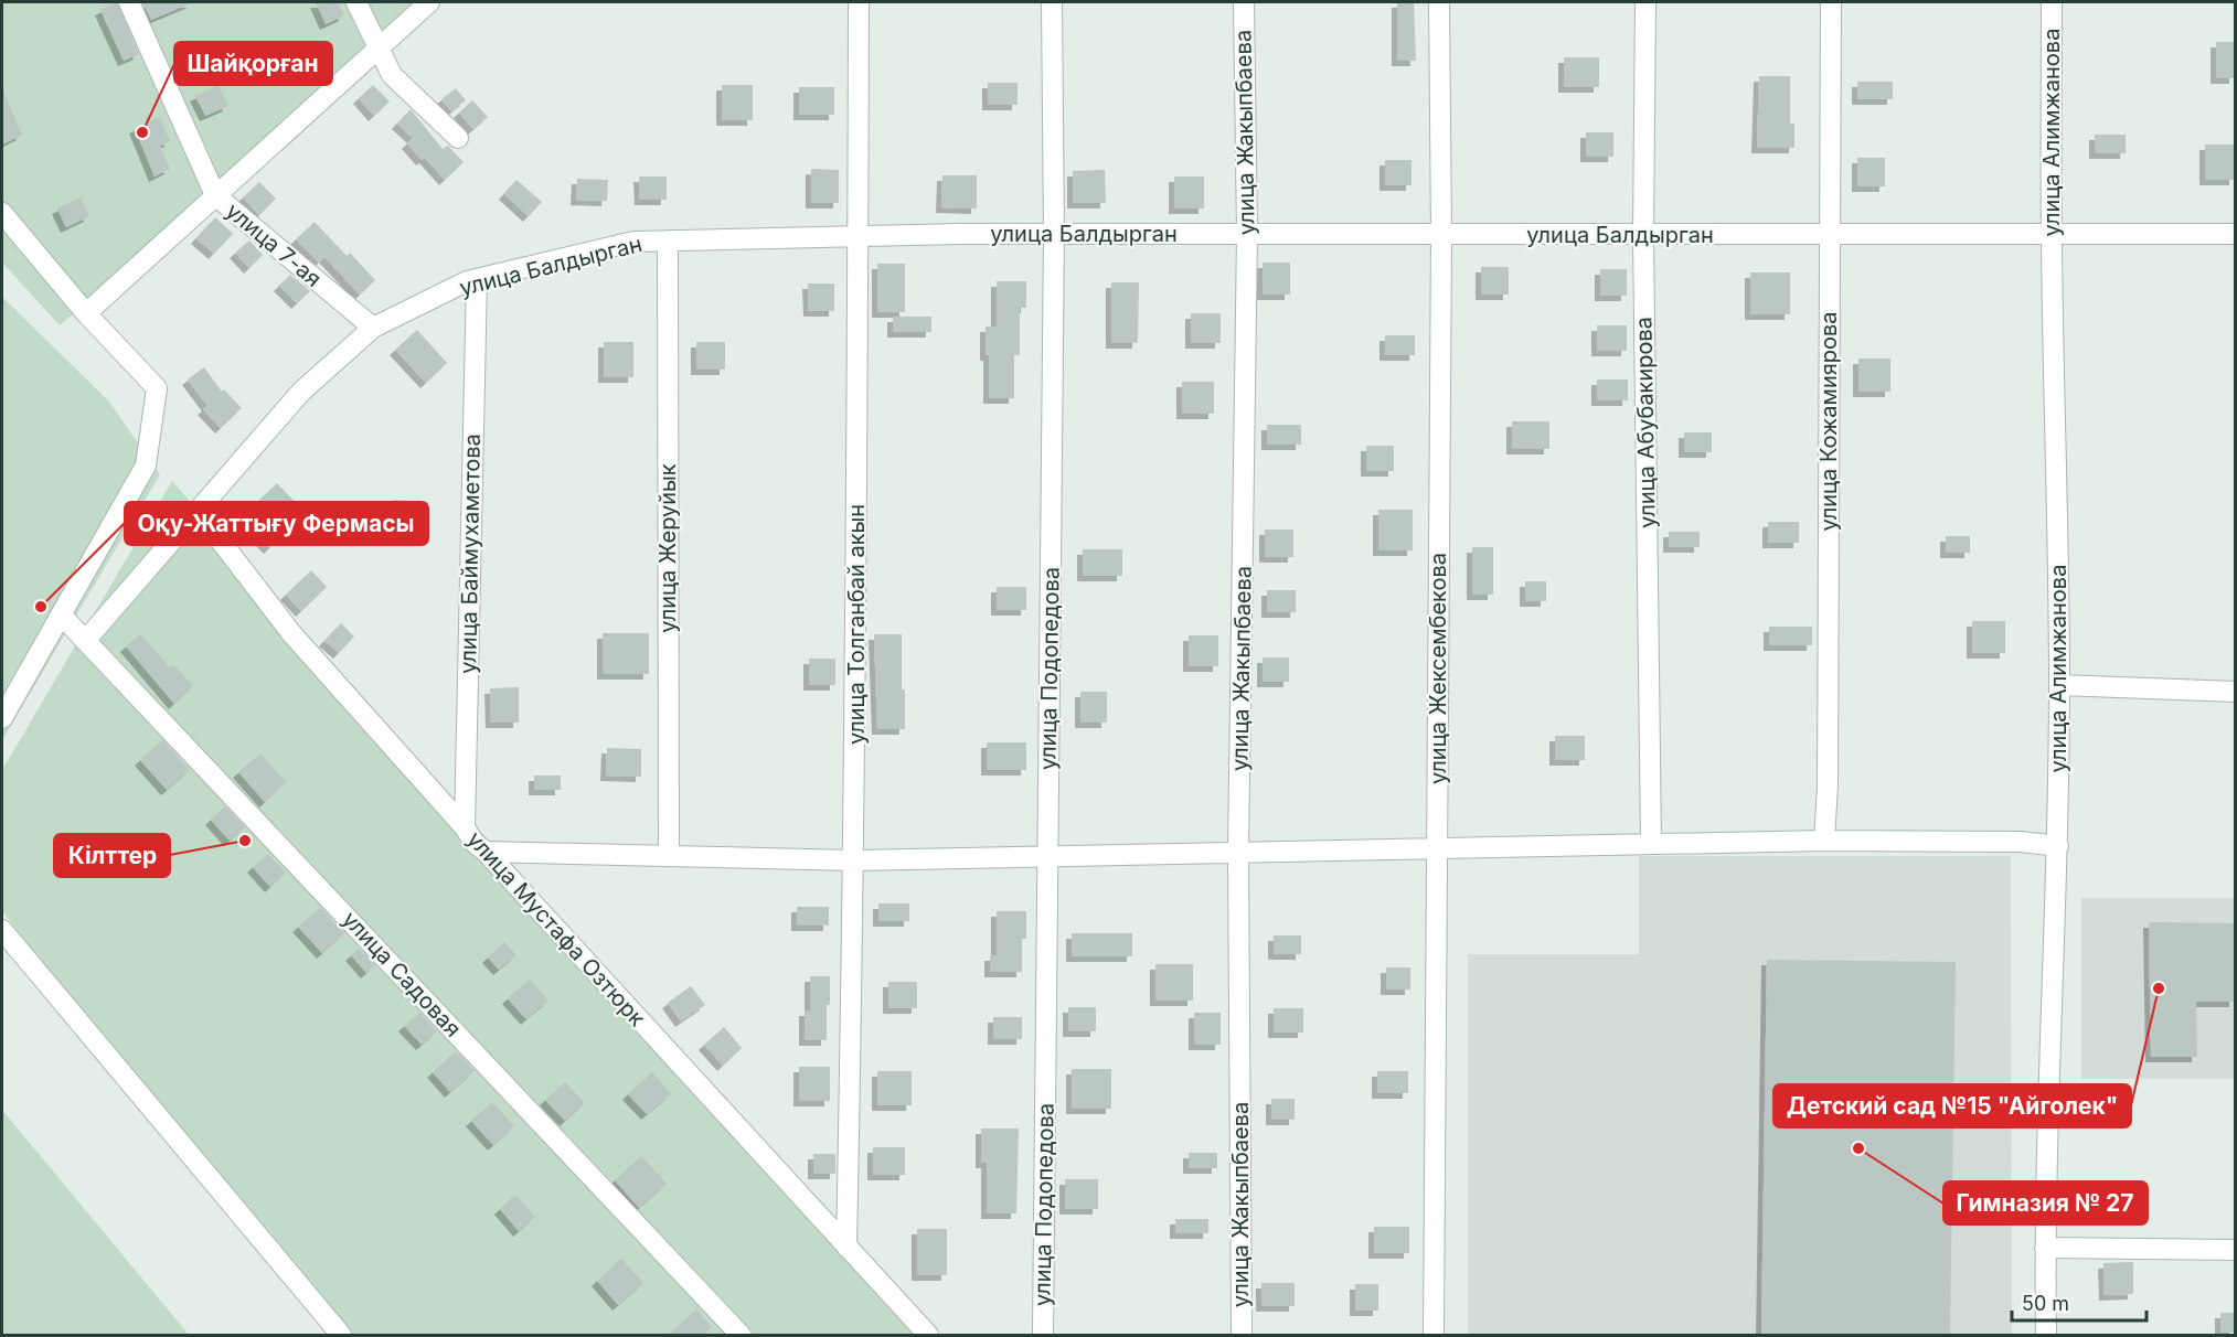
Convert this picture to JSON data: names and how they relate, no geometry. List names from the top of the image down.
{
  "streets": {
    "street": [
      "улица Жакыпбаева",
      "улица Алимжанова",
      "улица Балдырган",
      "улица 7-ая",
      "улица Кожамиярова",
      "улица Абубакирова",
      "улица Жеруйык",
      "улица Баймухаметова",
      "улица Толганбай акын",
      "улица Подопедова",
      "улица Жексембекова",
      "улица Мустафа Озтюрк",
      "улица Садовая"
    ]
  },
  "crossings": [
    ["улица Жакыпбаева", "улица Балдырган"],
    ["улица Алимжанова", "улица Балдырган"],
    ["улица Балдырган", "улица 7-ая"],
    ["улица Балдырган", "улица Кожамиярова"],
    ["улица Балдырган", "улица Абубакирова"],
    ["улица Балдырган", "улица Жеруйык"],
    ["улица Балдырган", "улица Баймухаметова"],
    ["улица Балдырган", "улица Толганбай акын"],
    ["улица Балдырган", "улица Подопедова"],
    ["улица Балдырган", "улица Жексембекова"],
    ["улица Балдырган", "улица Мустафа Озтюрк"],
    ["улица Балдырган", "улица Садовая"],
    ["улица Баймухаметова", "улица Мустафа Озтюрк"],
    ["улица Толганбай акын", "улица Мустафа Озтюрк"]
  ],
  "places": [
    "Шайқорған",
    "Оқу-Жаттығу Фермасы",
    "Кілттер",
    "Детский сад №15 \"Айголек\"",
    "Гимназия № 27"
  ],
  "scale_bar": "50 m"
}
